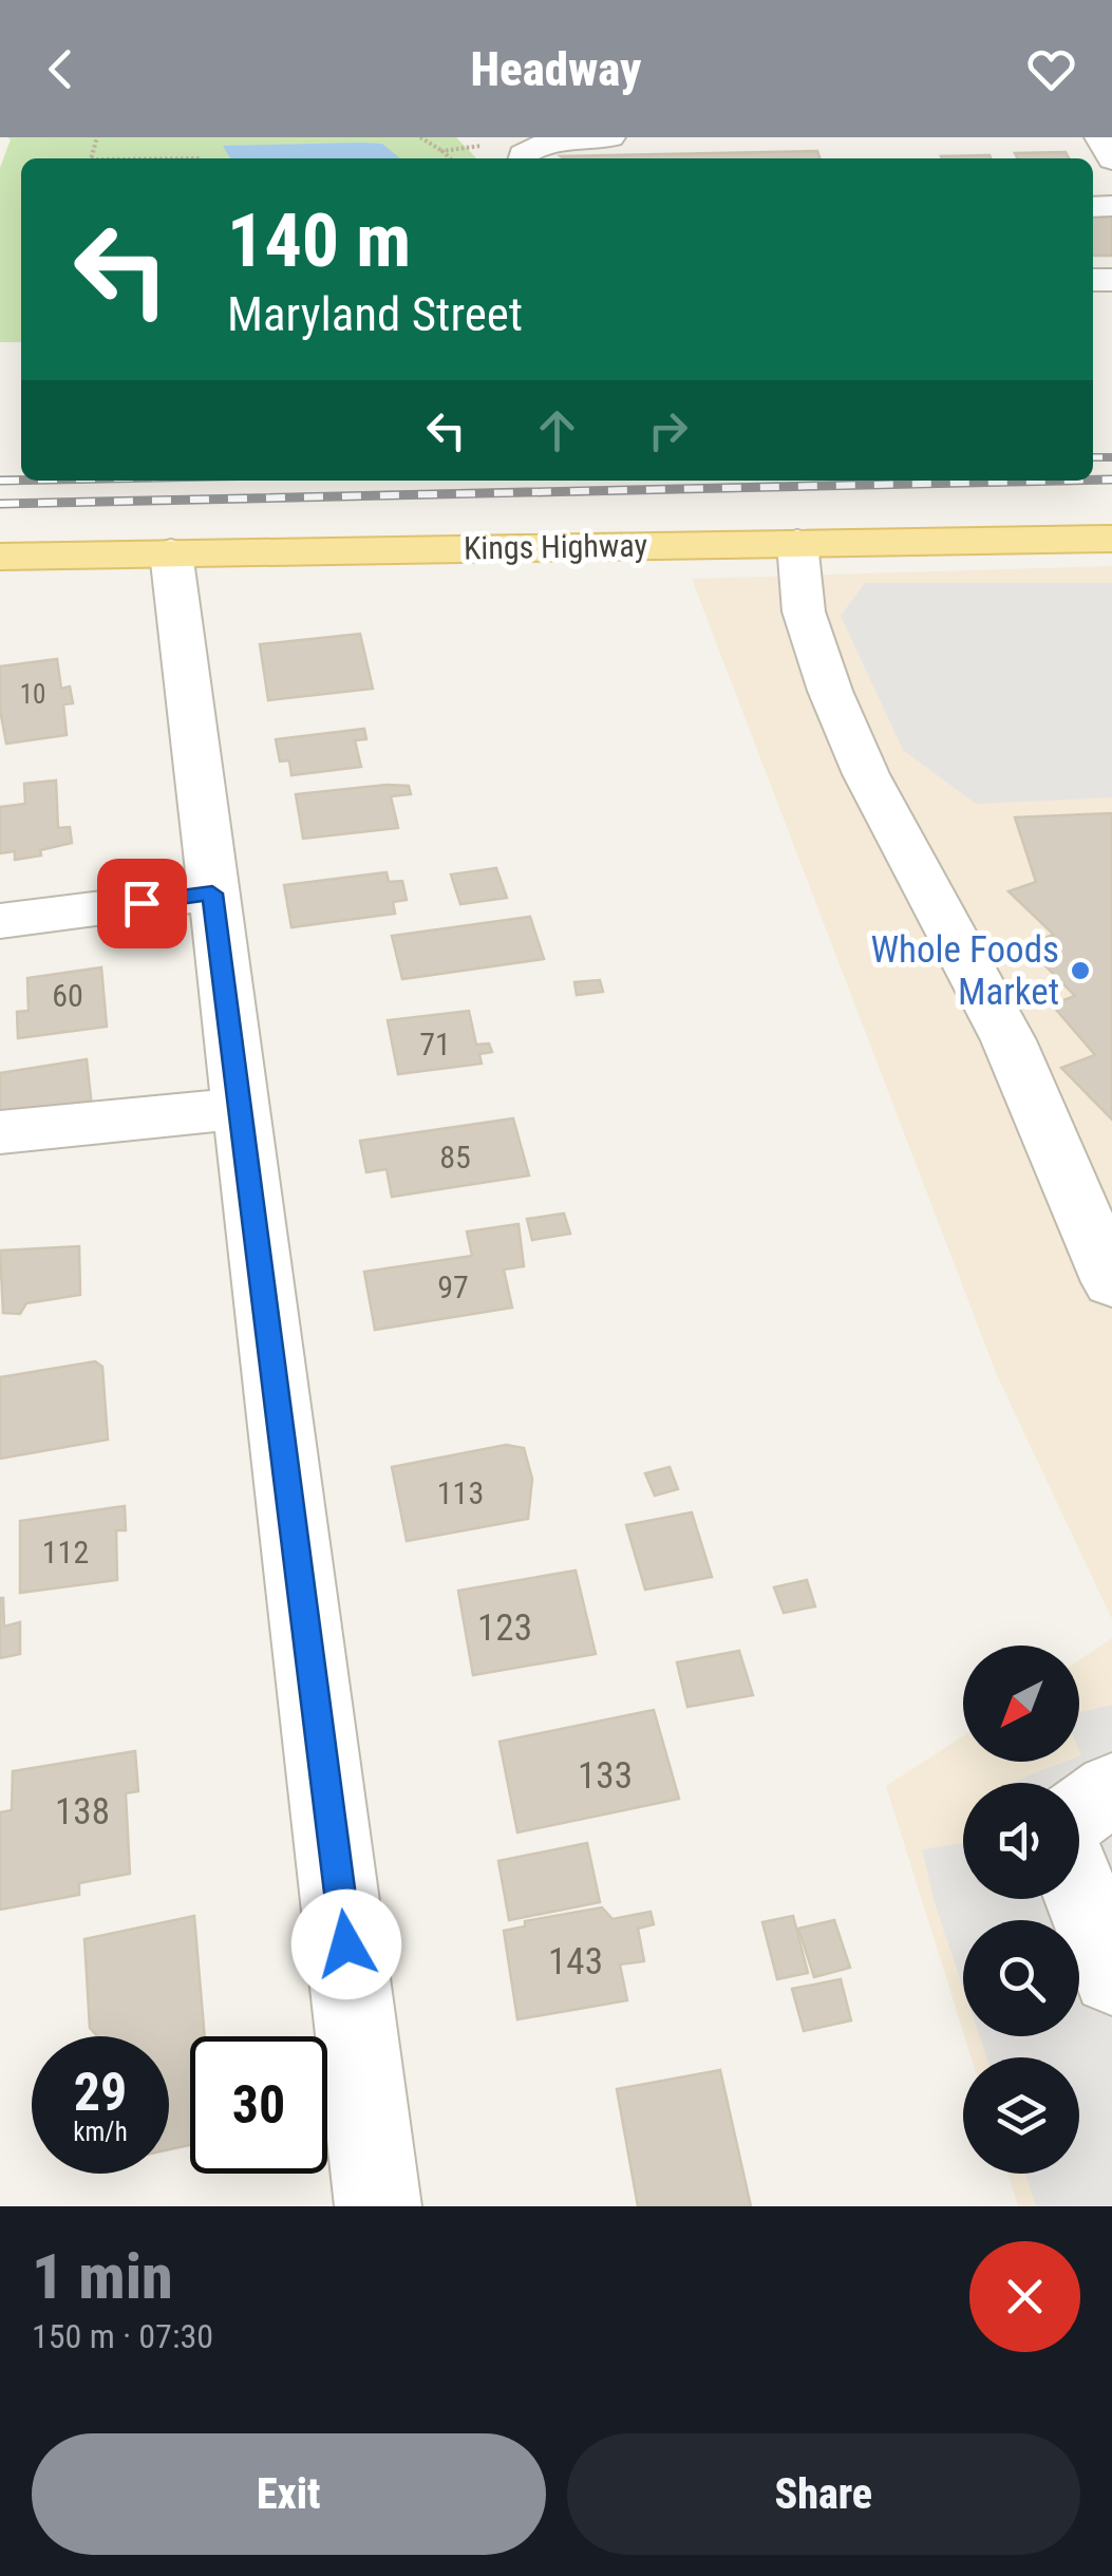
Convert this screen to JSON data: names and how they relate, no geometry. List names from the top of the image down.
{
  "streets": {
    "main road": ["Kings Highway"]
  },
  "places": ["Whole Foods Market"],
  "house_numbers": [
    "10",
    "60",
    "71",
    "85",
    "97",
    "113",
    "112",
    "123",
    "133",
    "138",
    "143"
  ],
  "north": "bottom left",
  "page": {
    "header": "Headway",
    "turn": ["140 m", "Maryland Street"],
    "speed": "29 km/h",
    "limit": "30",
    "heading": ["1 min", "150 m · 07:30"],
    "buttons": ["Exit", "Share"]
  }
}
